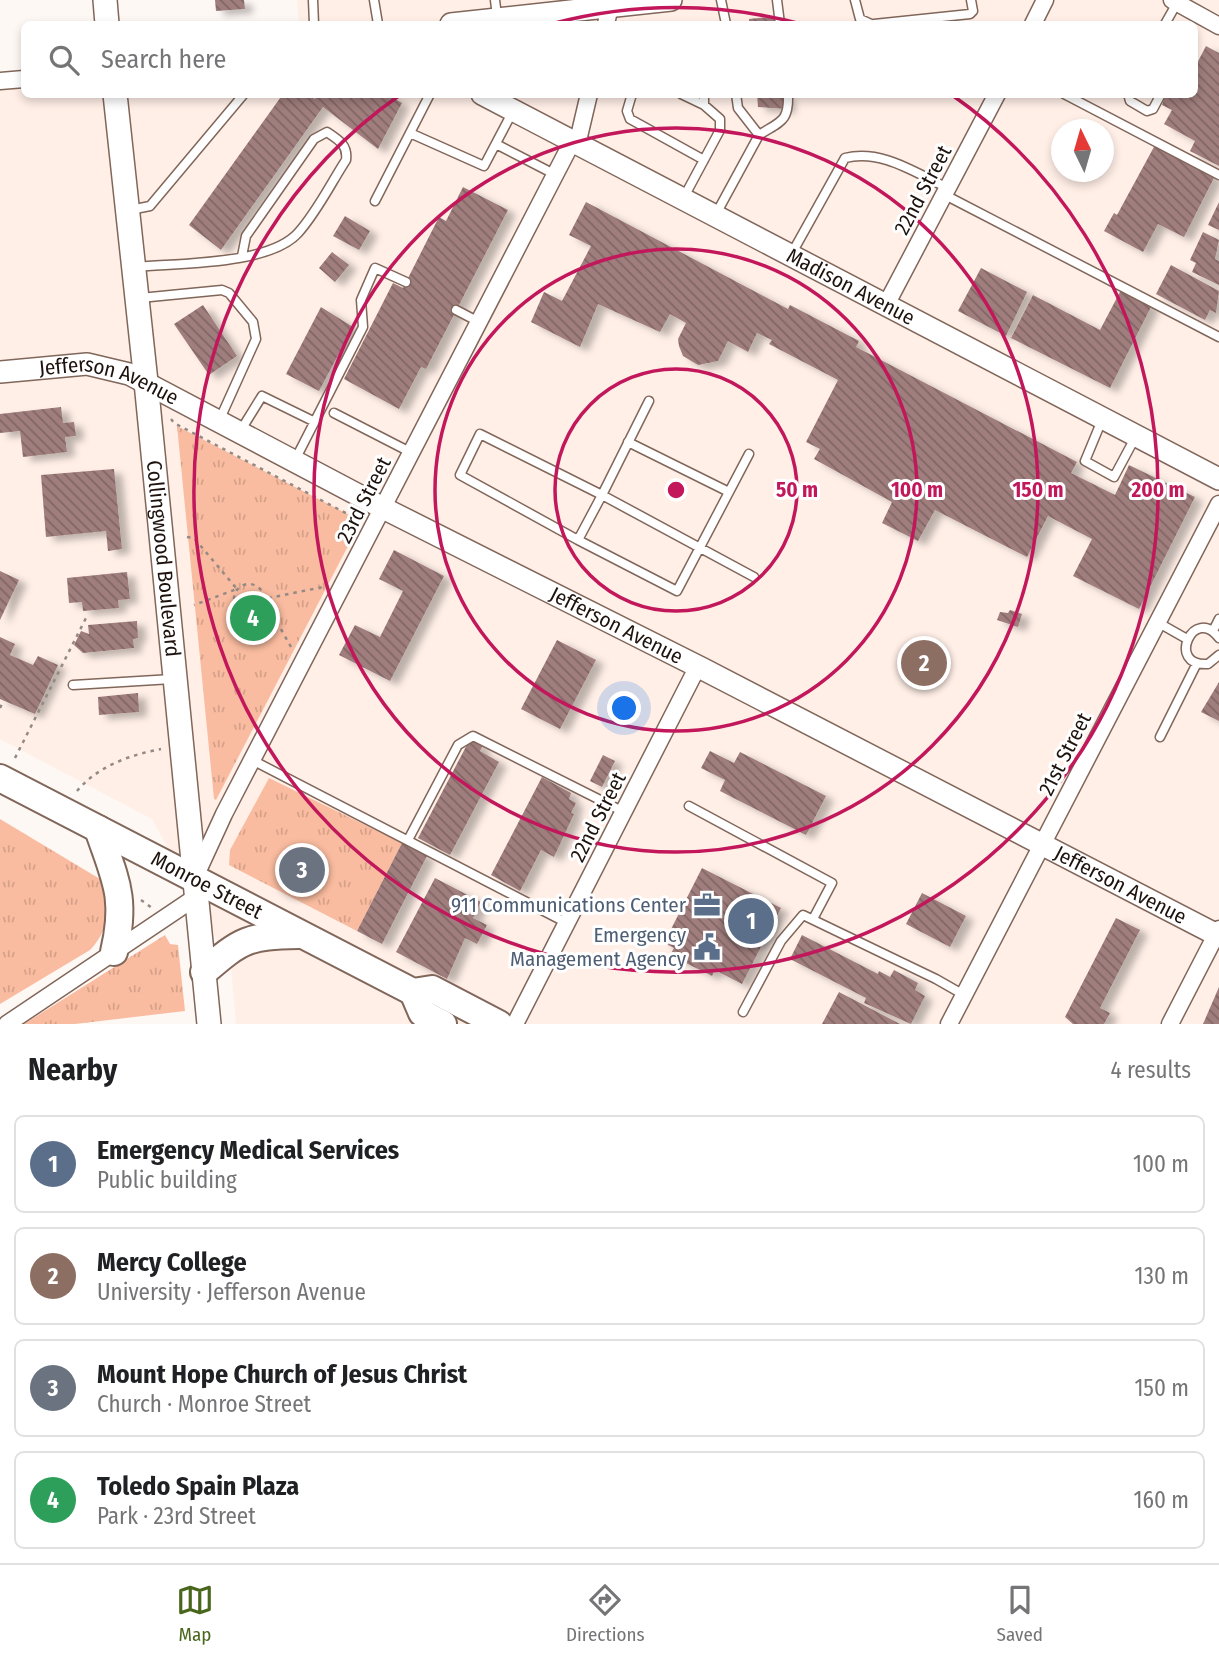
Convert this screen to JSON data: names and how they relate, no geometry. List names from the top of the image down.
{
  "streets": {
    "main road": ["Collingwood Boulevard", "Monroe Street"],
    "street": [
      "22nd Street",
      "Madison Avenue",
      "Jefferson Avenue",
      "23rd Street",
      "21st Street"
    ]
  },
  "crossings": [
    ["22nd Street", "Madison Avenue"],
    ["22nd Street", "Jefferson Avenue"],
    ["Madison Avenue", "23rd Street"],
    ["Jefferson Avenue", "23rd Street"],
    ["Jefferson Avenue", "Collingwood Boulevard"],
    ["Jefferson Avenue", "21st Street"],
    ["23rd Street", "Collingwood Boulevard"],
    ["23rd Street", "Monroe Street"],
    ["Collingwood Boulevard", "Monroe Street"]
  ],
  "places": {
    "office": ["911 Communications Center"],
    "public building": ["Emergency Management Agency"]
  },
  "north": "top",
  "page": {
    "search": "Search here",
    "pins": [
      "4",
      "2",
      "3",
      "1"
    ],
    "heading": ["Nearby", "4 results"],
    "list": [
      {
        "mark": "1",
        "name": "Emergency Medical Services",
        "note": "Public building",
        "value": "100 m"
      },
      {
        "mark": "2",
        "name": "Mercy College",
        "note": "University · Jefferson Avenue",
        "value": "130 m"
      },
      {
        "mark": "3",
        "name": "Mount Hope Church of Jesus Christ",
        "note": "Church · Monroe Street",
        "value": "150 m"
      },
      {
        "mark": "4",
        "name": "Toledo Spain Plaza",
        "note": "Park · 23rd Street",
        "value": "160 m"
      }
    ],
    "nav": ["Map", "Directions", "Saved"]
  },
  "rings": [
    "50 m",
    "100 m",
    "150 m",
    "200 m"
  ]
}
